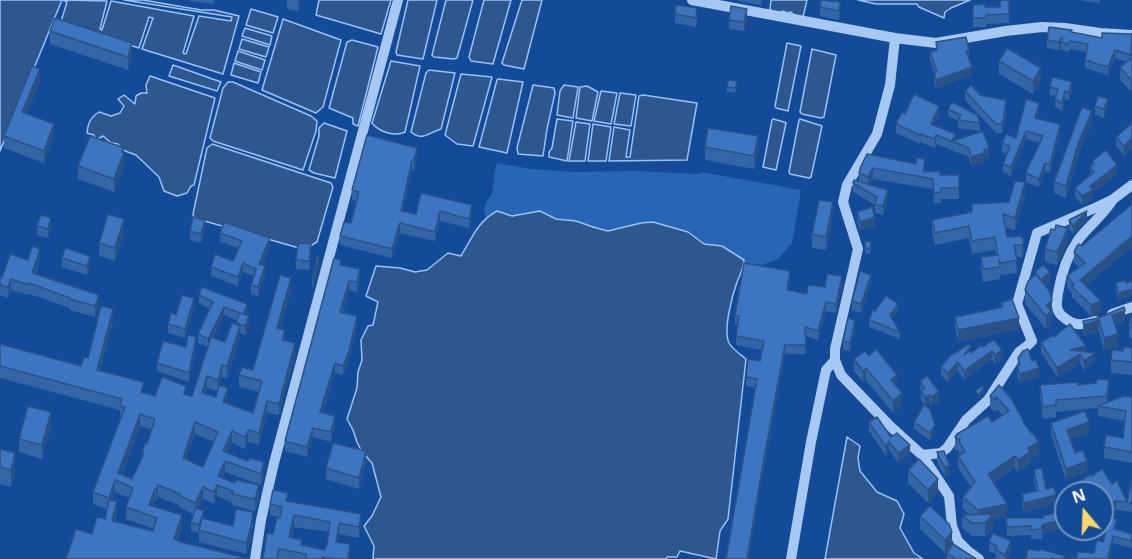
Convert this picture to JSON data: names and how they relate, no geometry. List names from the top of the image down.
{
  "north": "top"
}
